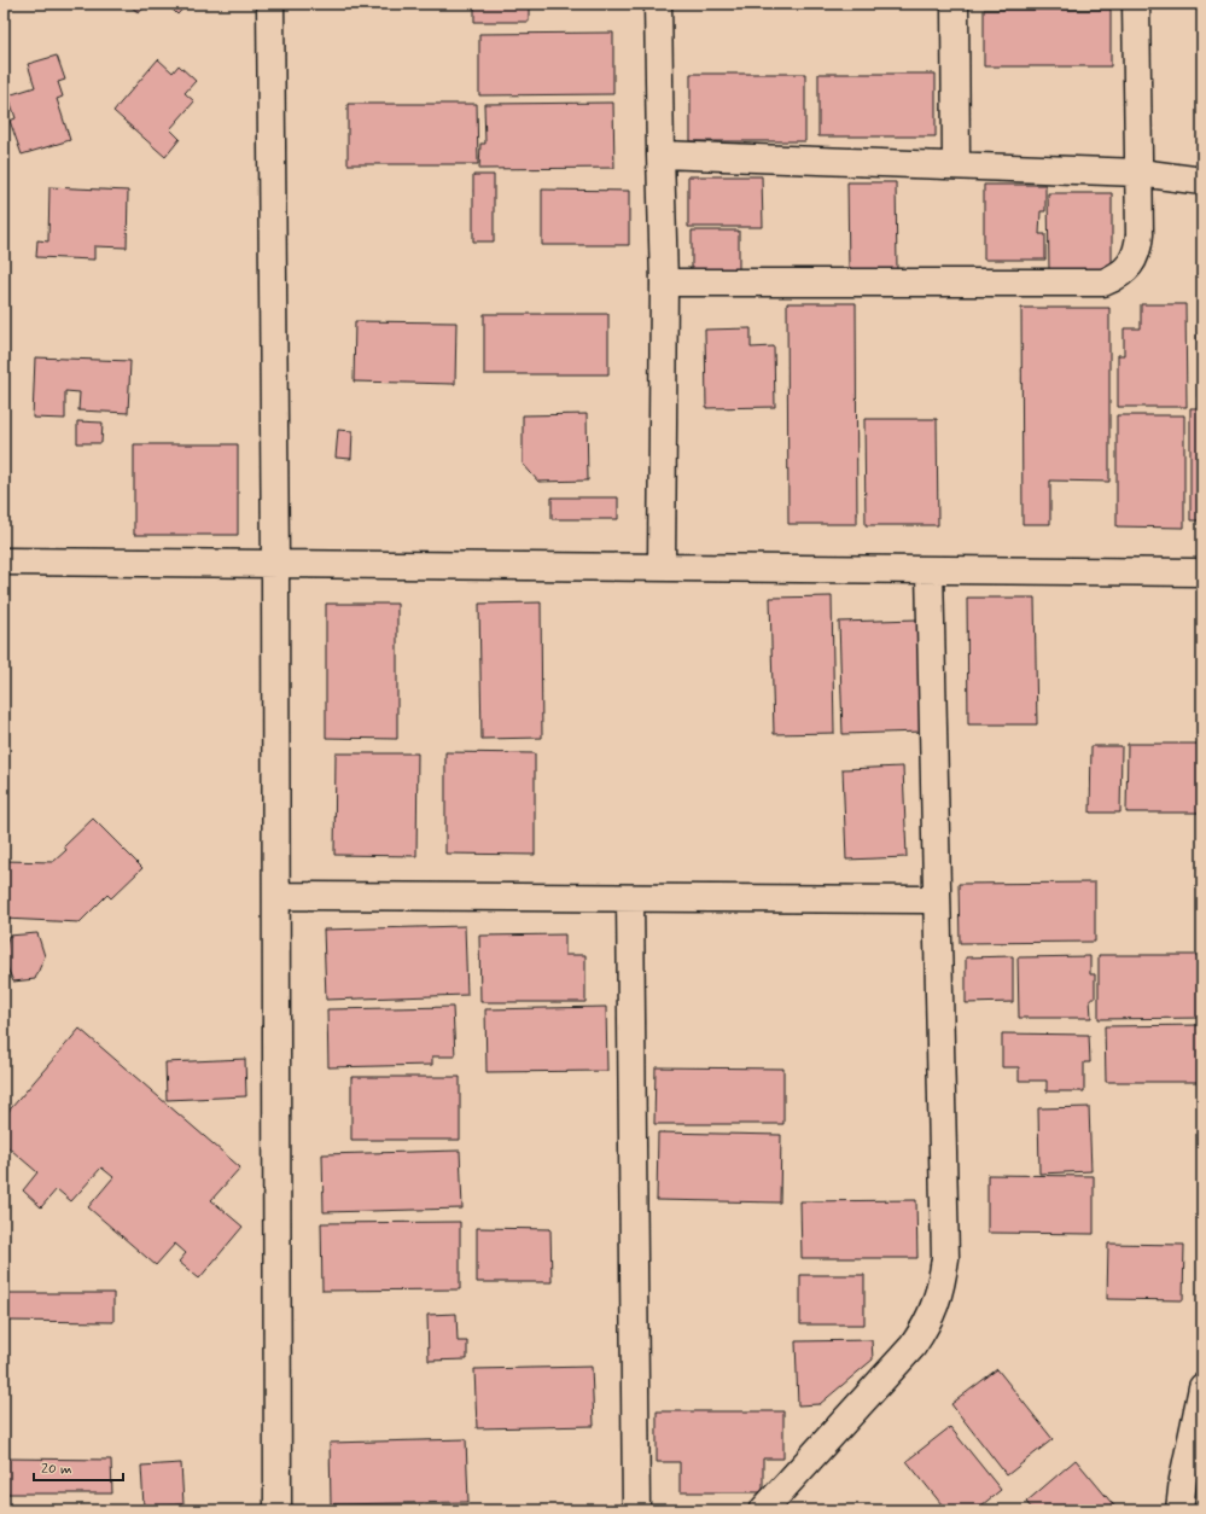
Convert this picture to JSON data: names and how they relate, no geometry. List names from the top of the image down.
{
  "scale_bar": "20 m"
}
